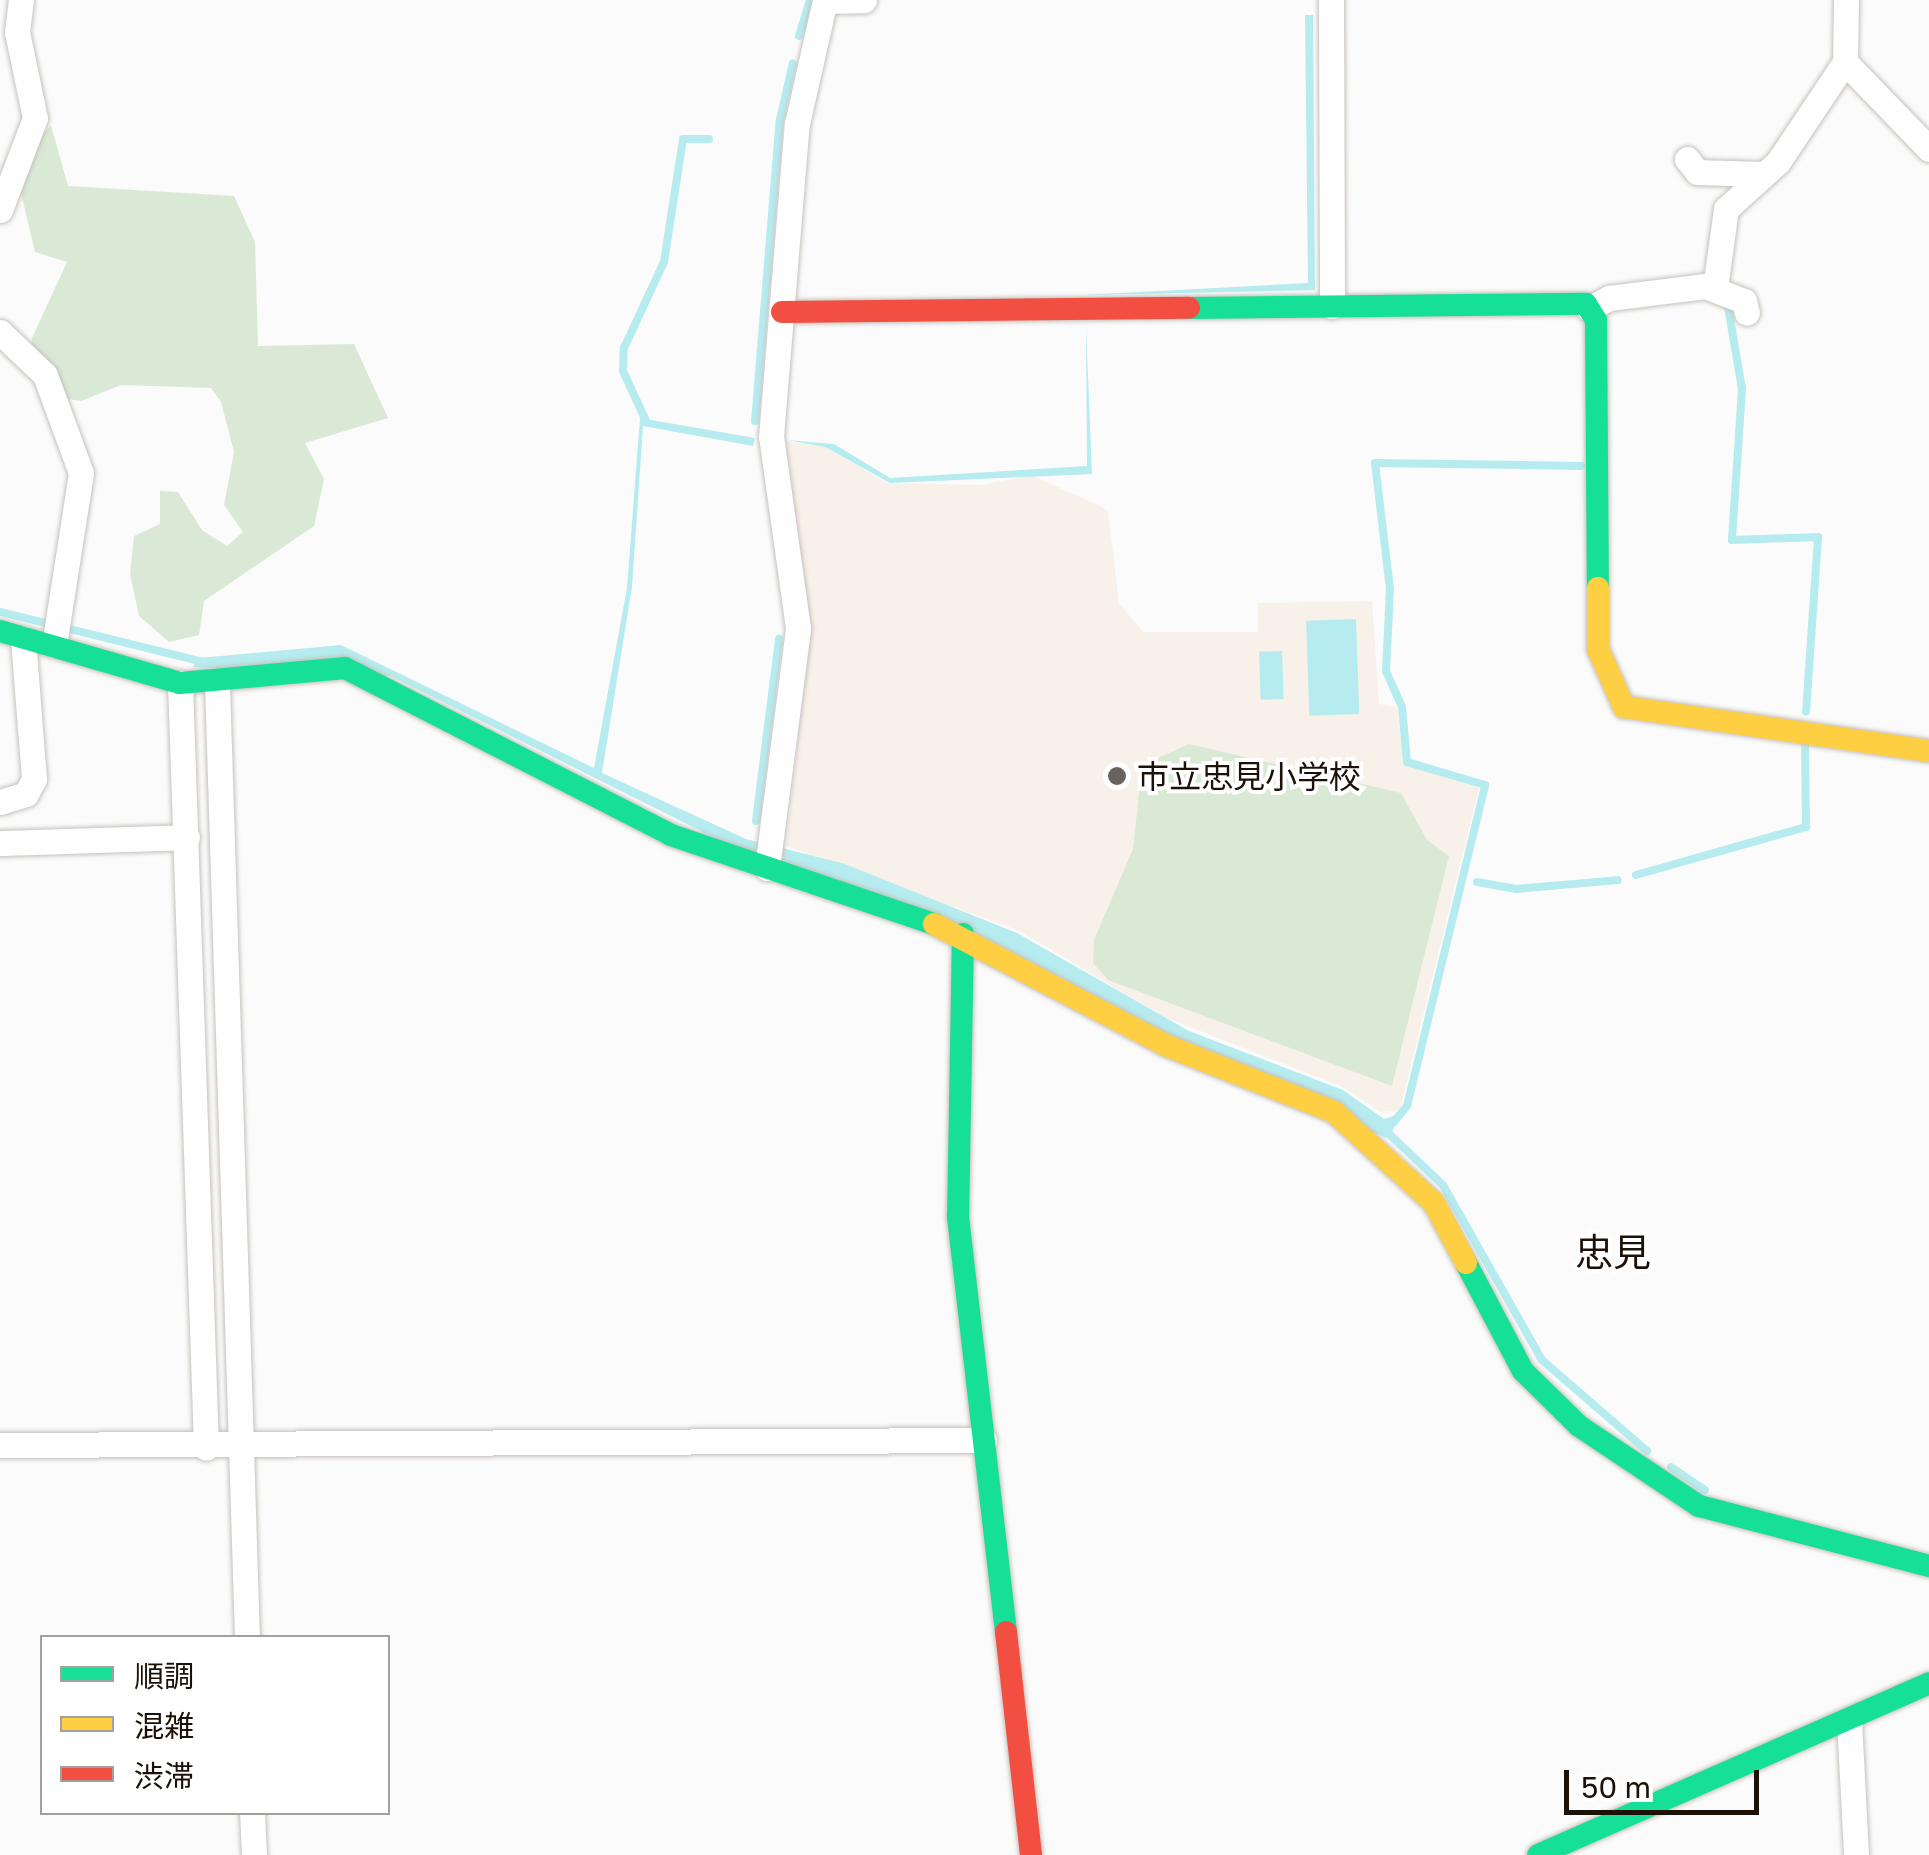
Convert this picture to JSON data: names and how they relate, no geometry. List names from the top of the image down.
{
  "districts": ["忠見"],
  "places": ["市立忠見小学校"],
  "legend": ["順調", "混雑", "渋滞"],
  "scale_bar": "50 m"
}
